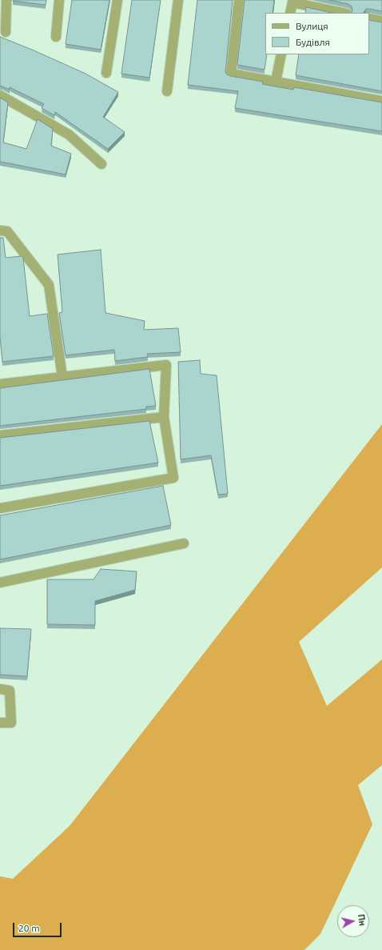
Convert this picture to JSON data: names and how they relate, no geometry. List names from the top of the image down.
{
  "legend": ["Вулиця", "Будівля"],
  "scale_bar": "20 m",
  "north": "right"
}
